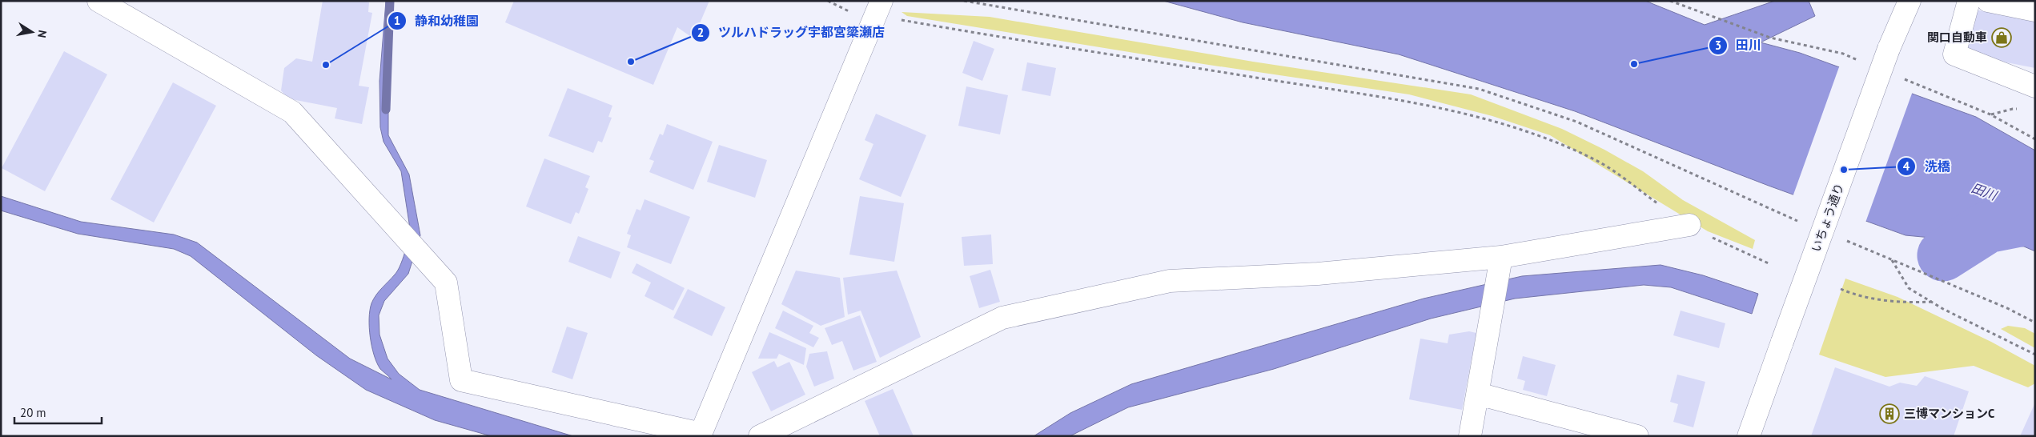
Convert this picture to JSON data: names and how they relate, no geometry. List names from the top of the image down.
{
  "streets": {
    "street": ["いちょう通り"]
  },
  "water": ["田川"],
  "places": {
    "shop": ["関口自動車"],
    "other": [
      "ツルハドラッグ宇都宮簗瀬店",
      "田川",
      "静和幼稚園",
      "洗橋"
    ],
    "building": ["三博マンションC"]
  },
  "scale_bar": "20 m",
  "north": "right"
}
